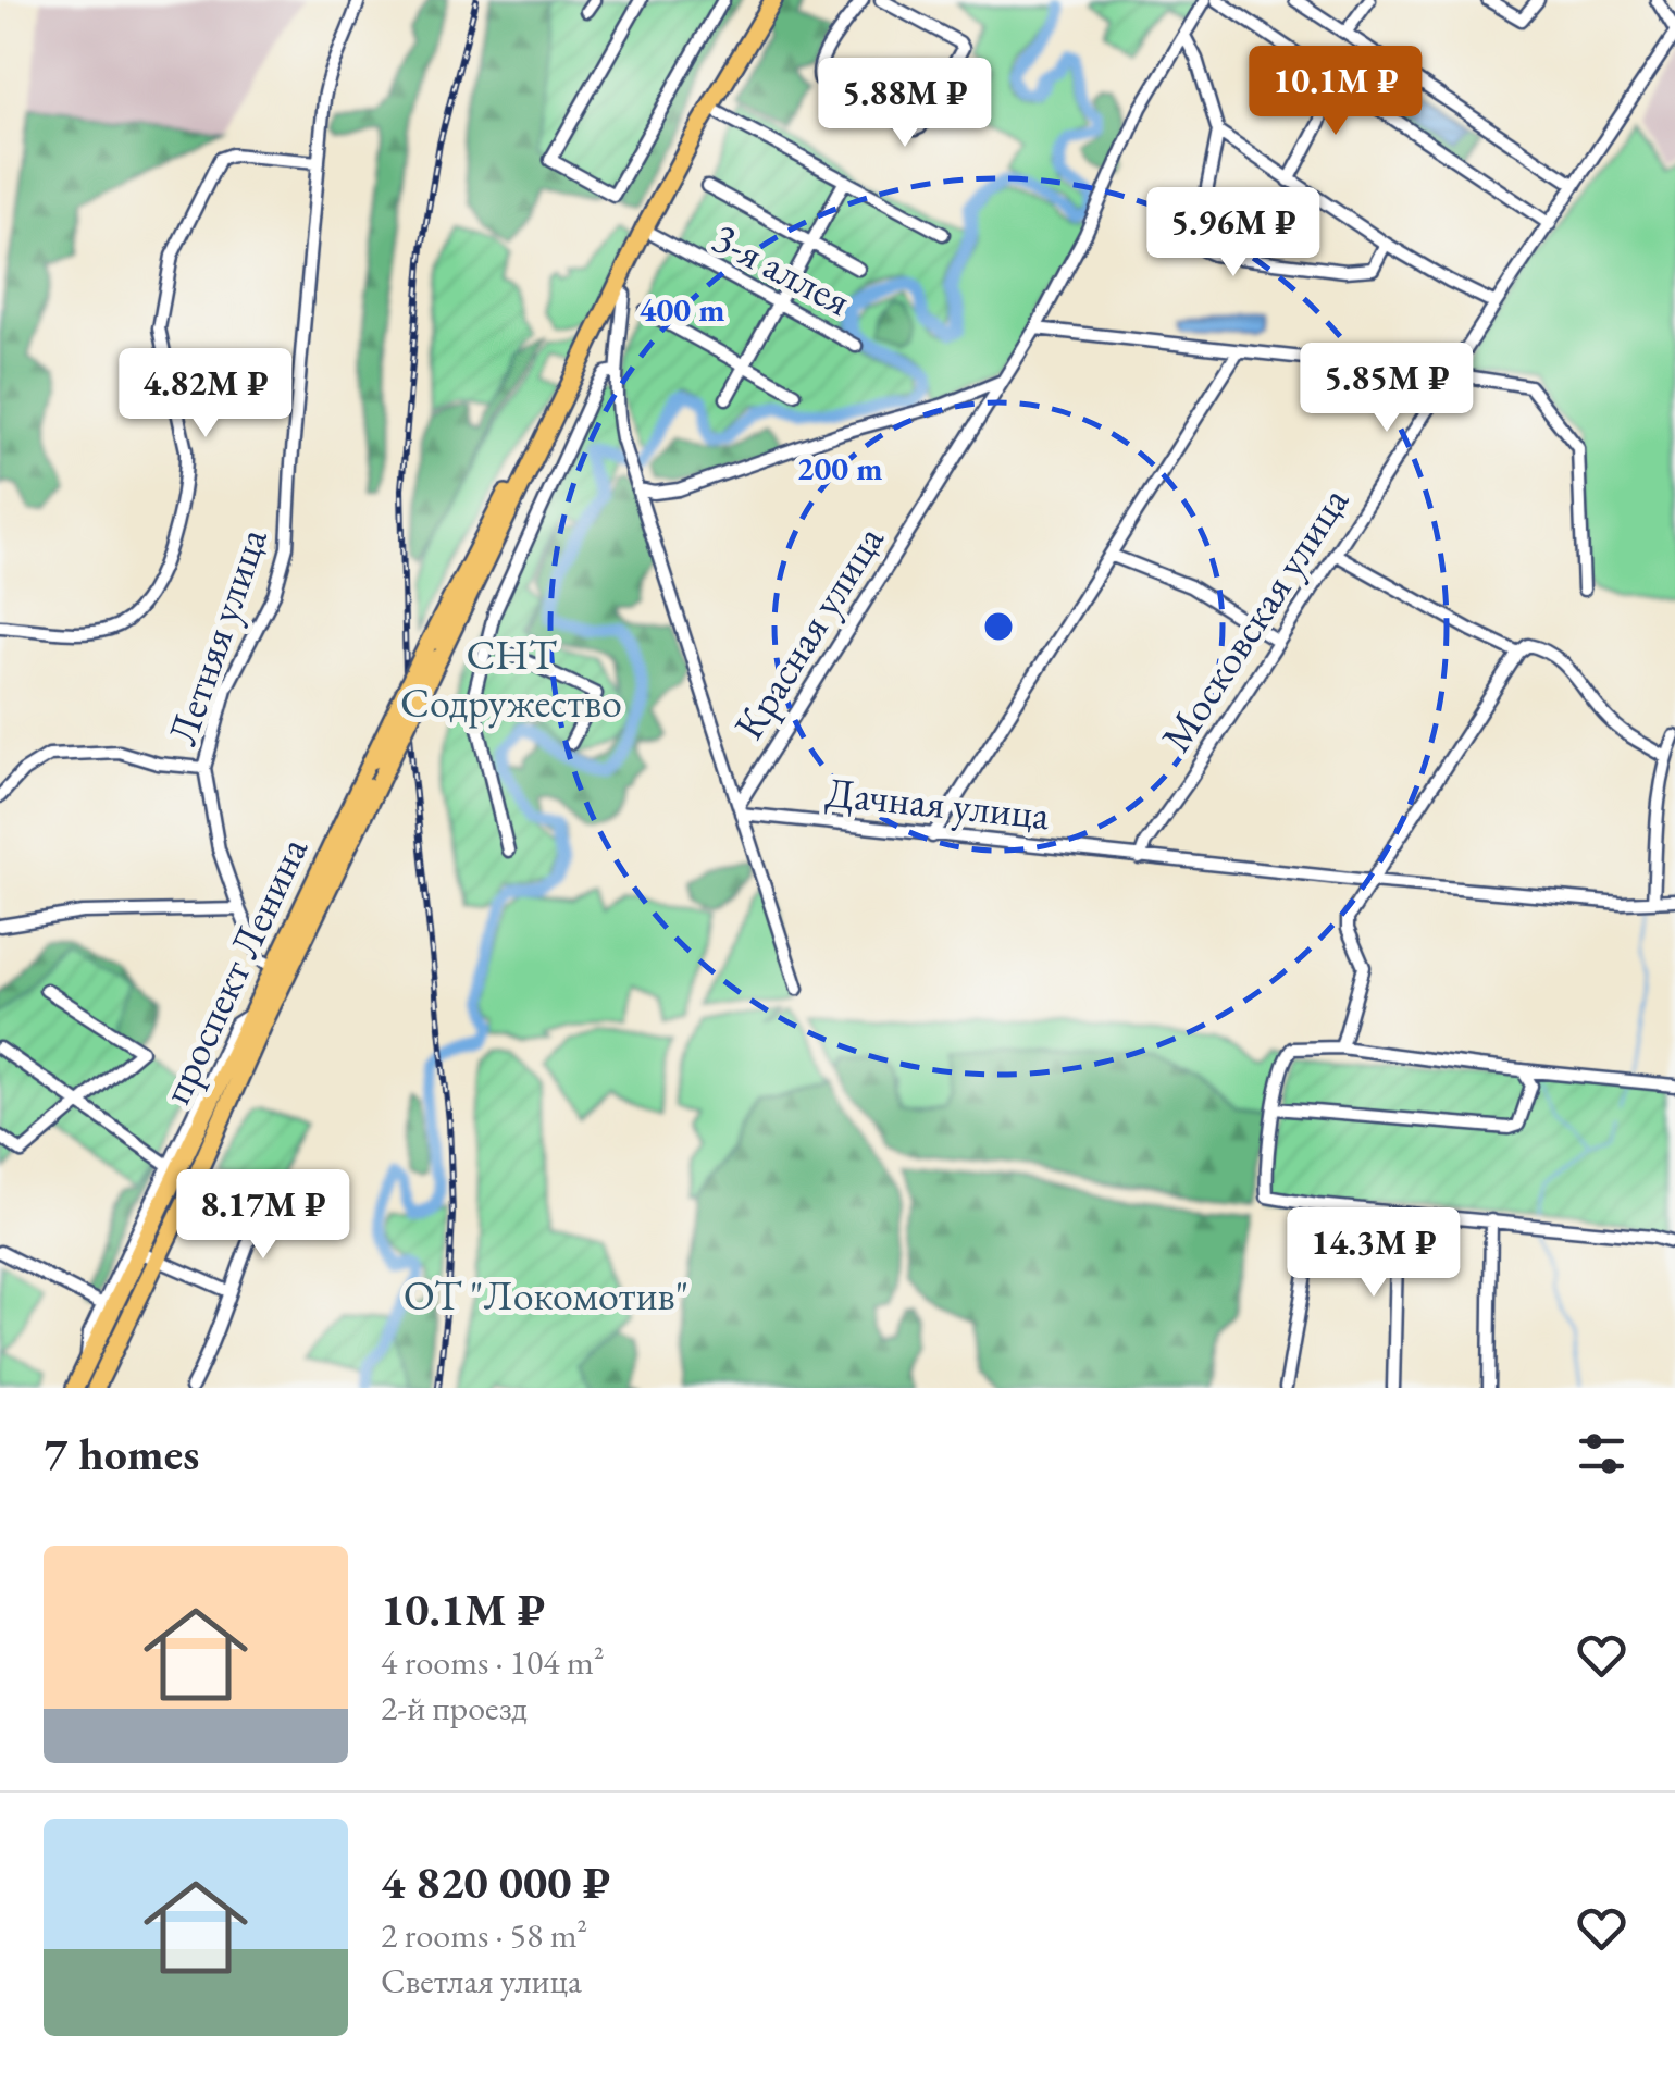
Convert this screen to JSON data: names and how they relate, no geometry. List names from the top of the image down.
{
  "streets": {
    "highway": ["проспект Ленина"],
    "street": [
      "3-я аллея",
      "Московская улица",
      "Красная улица",
      "Летняя улица",
      "Дачная улица"
    ]
  },
  "crossings": [
    ["Московская улица", "Дачная улица"],
    ["Красная улица", "Дачная улица"],
    ["Летняя улица", "проспект Ленина"]
  ],
  "parks": ["СНТ Содружество", "ОТ \"Локомотив\""],
  "page": {
    "price": [
      "10.1M ₽",
      "5.88M ₽",
      "5.96M ₽",
      "5.85M ₽",
      "4.82M ₽",
      "8.17M ₽",
      "14.3M ₽"
    ],
    "heading": "7 homes",
    "list": [
      {
        "name": "10.1M ₽",
        "note": "4 rooms · 104 m² · 2-й проезд"
      },
      {
        "name": "4 820 000 ₽",
        "note": "2 rooms · 58 m² · Светлая улица"
      }
    ]
  },
  "rings": ["400 m", "200 m"]
}
